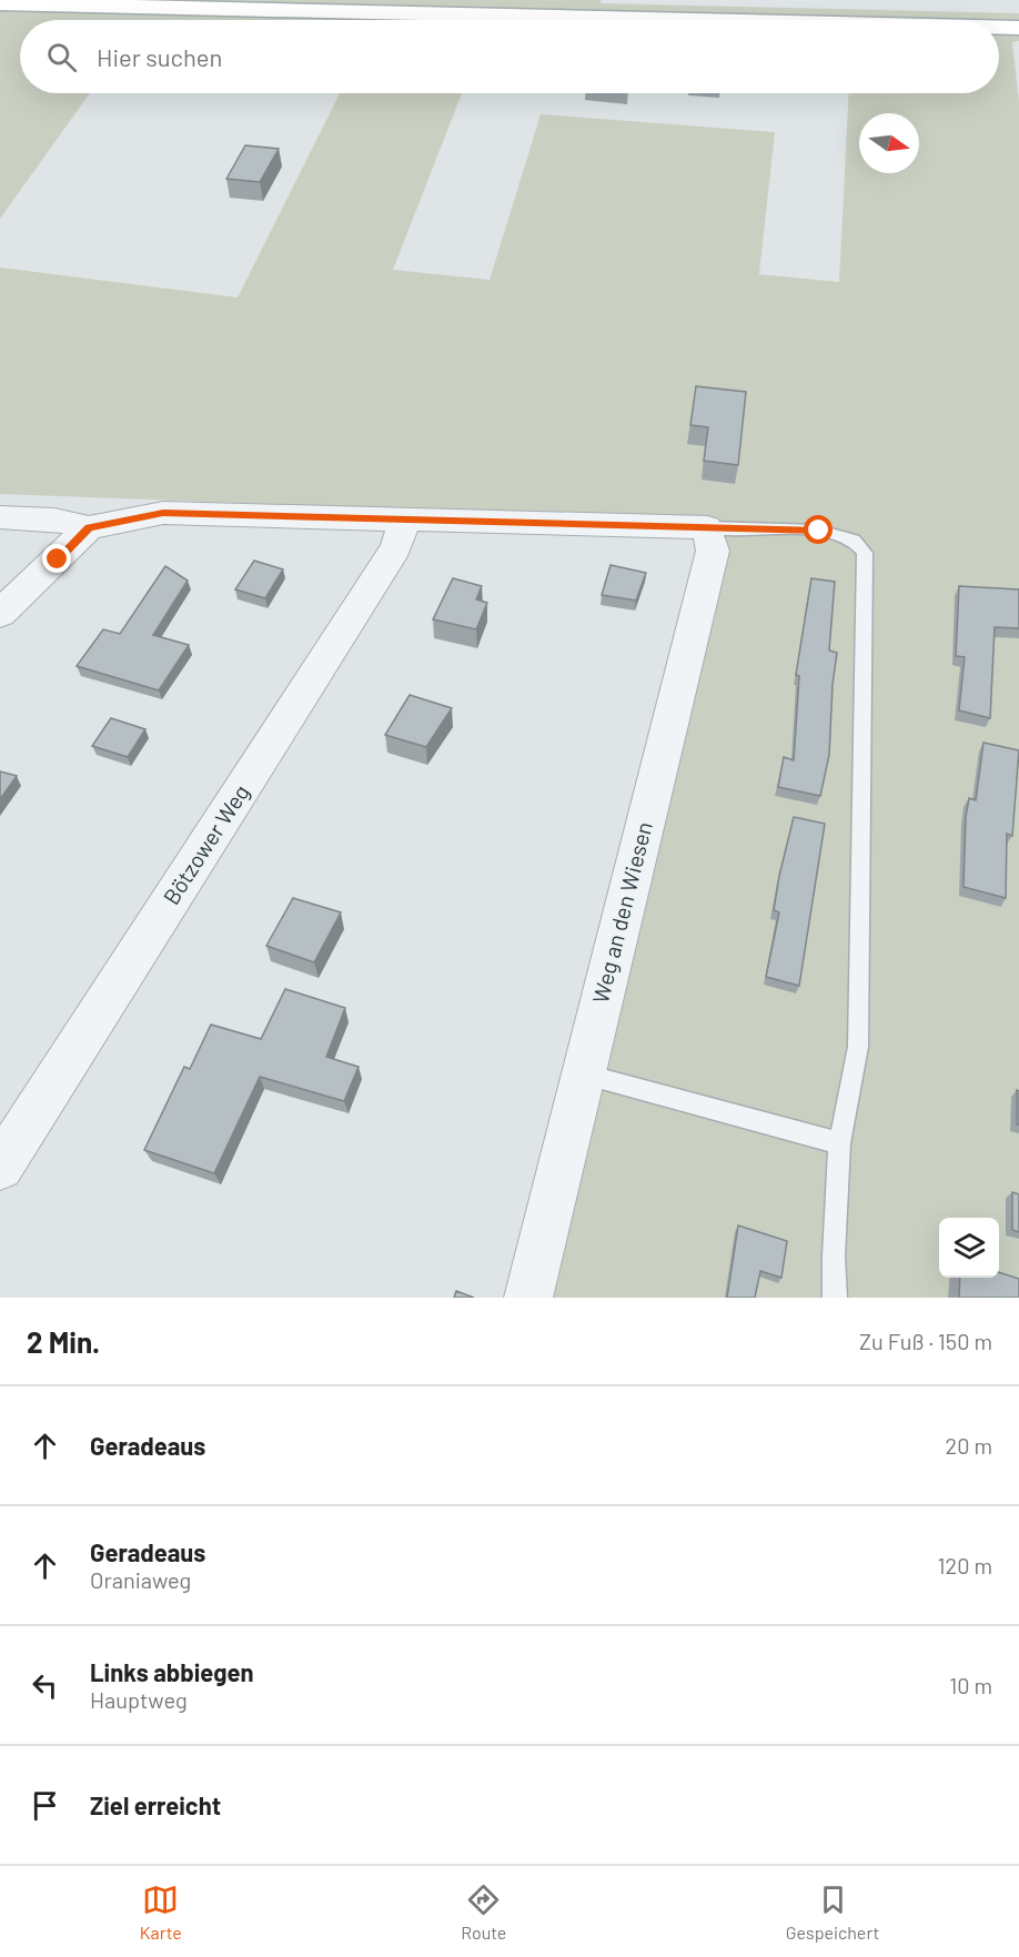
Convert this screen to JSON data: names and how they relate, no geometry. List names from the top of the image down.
{
  "streets": {
    "street": ["Bötzower Weg", "Weg an den Wiesen"]
  },
  "north": "right",
  "page": {
    "search": "Hier suchen",
    "heading": ["2 Min.", "Zu Fuß · 150 m"],
    "list": [
      ["Geradeaus", "20 m"],
      ["Geradeaus", "Oraniaweg", "120 m"],
      ["Links abbiegen", "Hauptweg", "10 m"],
      "Ziel erreicht"
    ],
    "nav": ["Karte", "Route", "Gespeichert"]
  }
}
